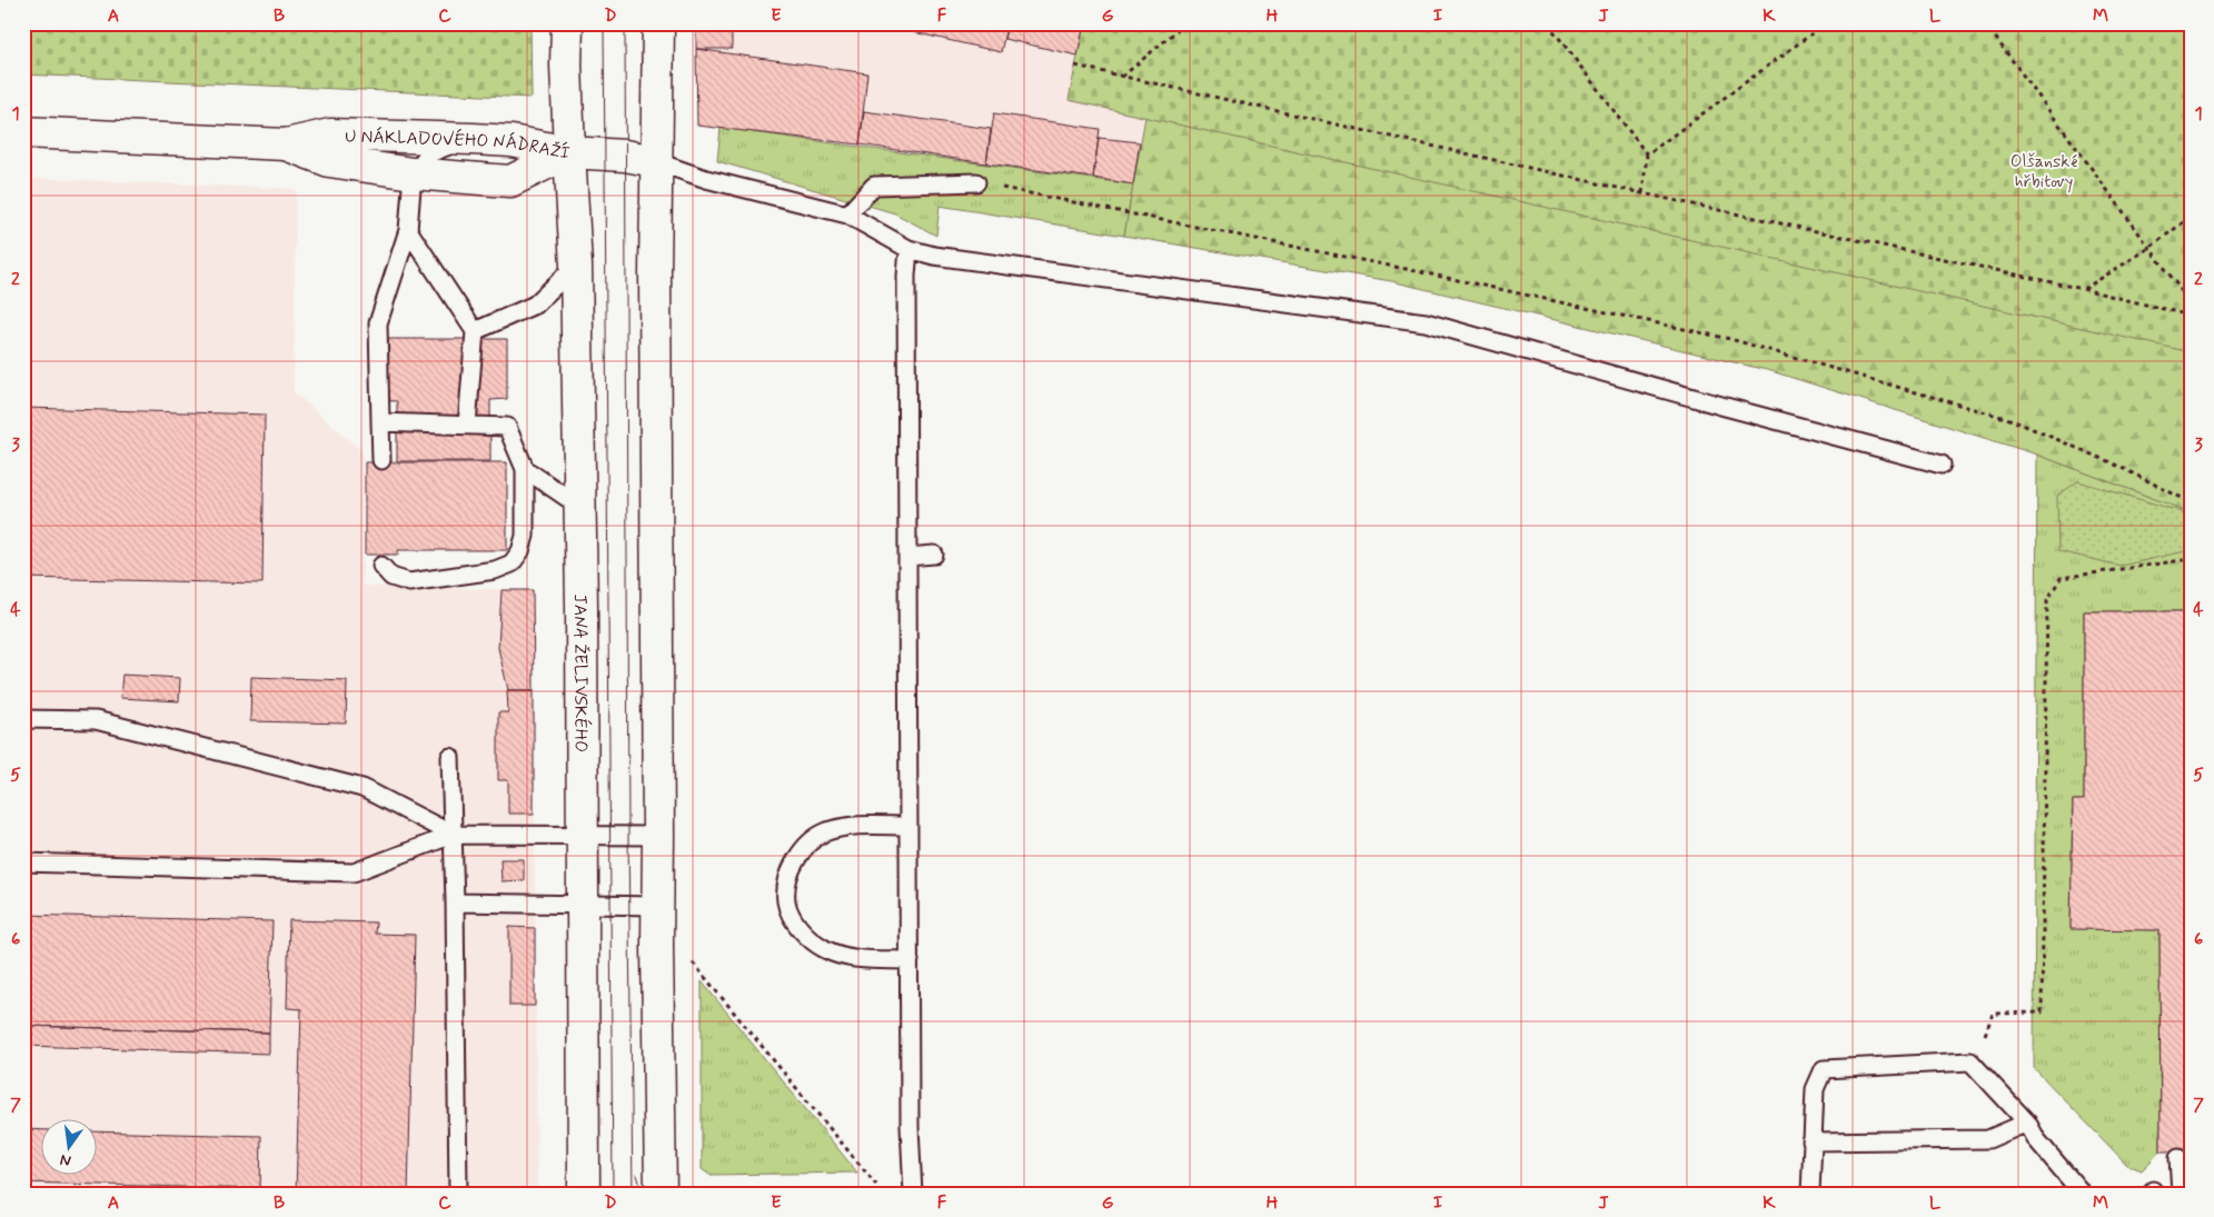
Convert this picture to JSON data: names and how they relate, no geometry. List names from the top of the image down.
{
  "streets": {
    "main road": ["U NÁKLADOVÉHO NÁDRAŽÍ", "JANA ŽELIVSKÉHO"]
  },
  "crossings": [
    ["U NÁKLADOVÉHO NÁDRAŽÍ", "JANA ŽELIVSKÉHO"]
  ],
  "parks": ["Olšanské hřbitovy"],
  "north": "bottom",
  "grid": {
    "columns": [
      "A",
      "B",
      "C",
      "D",
      "E",
      "F",
      "G",
      "H",
      "I",
      "J",
      "K",
      "L",
      "M"
    ],
    "rows": [
      "1",
      "2",
      "3",
      "4",
      "5",
      "6",
      "7"
    ]
  }
}
